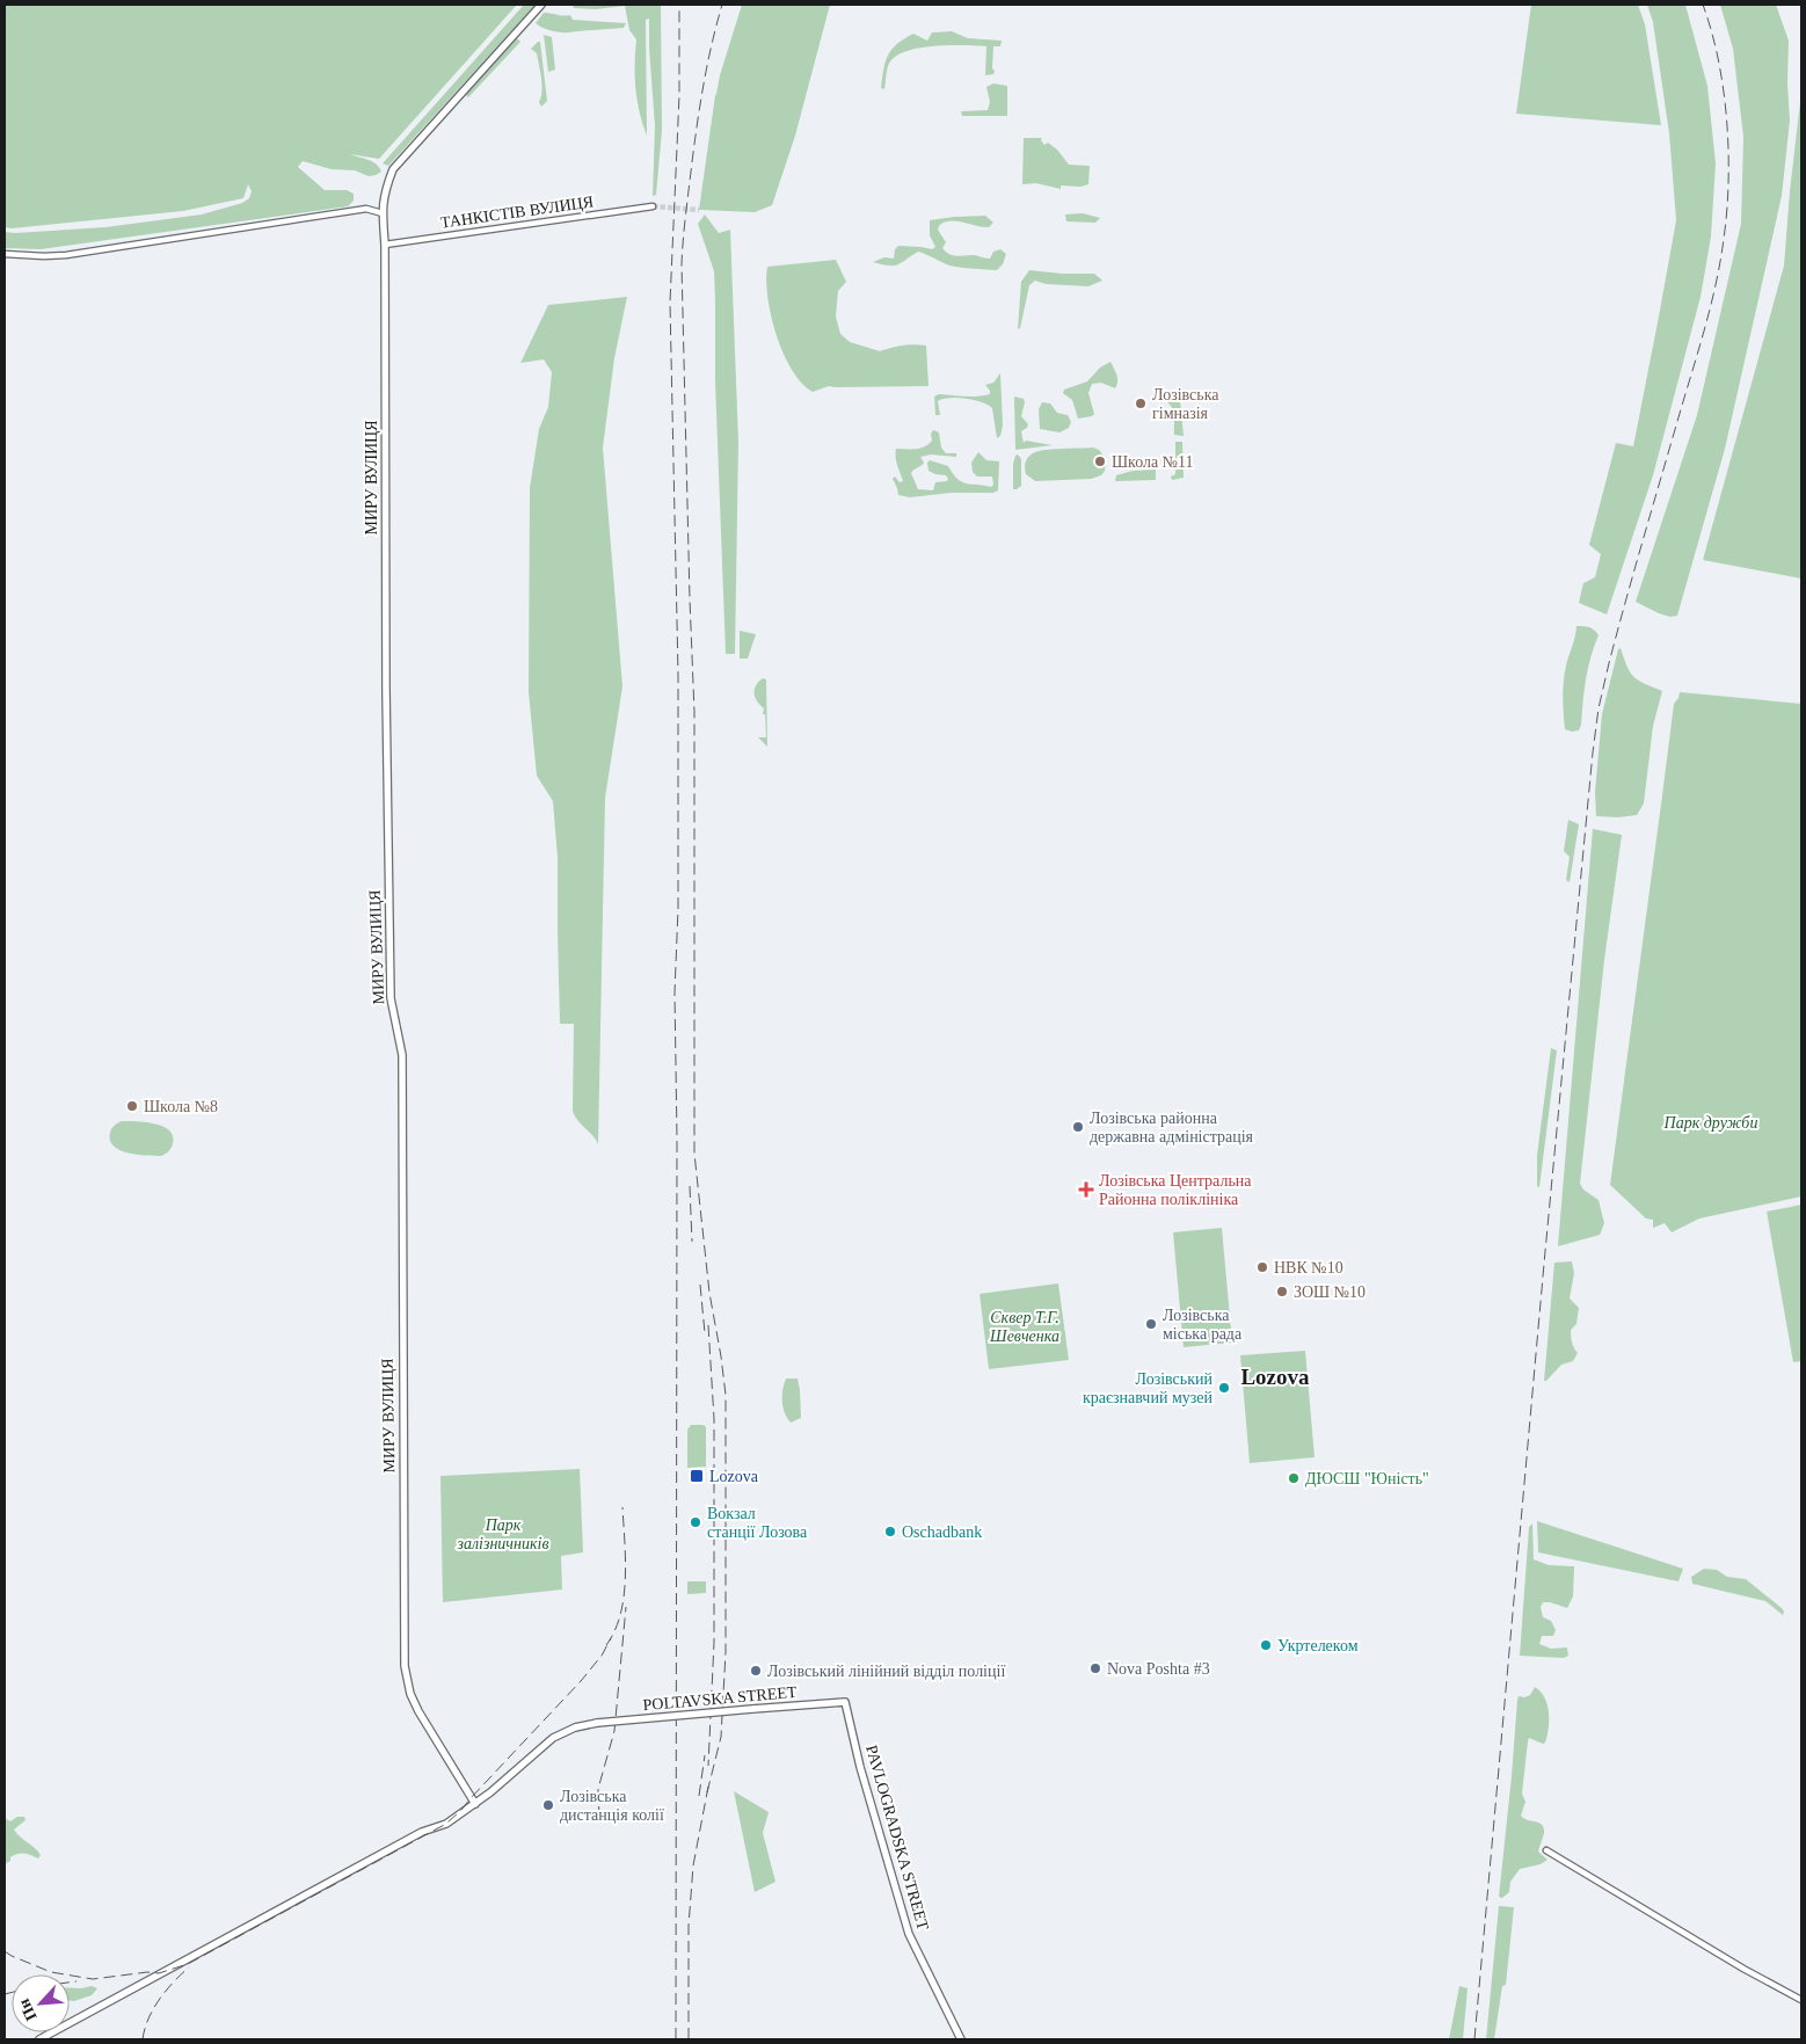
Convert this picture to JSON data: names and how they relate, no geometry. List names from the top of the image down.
{
  "streets": {
    "main road": ["МИРУ ВУЛИЦЯ", "POLTAVSKA STREET", "PAVLOGRADSKA STREET"],
    "street": ["ТАНКІСТІВ ВУЛИЦЯ"]
  },
  "crossings": [
    ["ТАНКІСТІВ ВУЛИЦЯ", "МИРУ ВУЛИЦЯ"],
    ["МИРУ ВУЛИЦЯ", "POLTAVSKA STREET"],
    ["POLTAVSKA STREET", "PAVLOGRADSKA STREET"]
  ],
  "districts": ["Lozova"],
  "parks": ["Парк дружби", "Сквер Т.Г. Шевченка", "Парк залізничників"],
  "places": {
    "other": [
      "Лозівська гімназія",
      "Школа №11",
      "Школа №8",
      "Лозівська районна державна адміністрація",
      "НВК №10",
      "ЗОШ №10",
      "Лозівська міська рада",
      "Лозівський краєзнавчий музей",
      "ДЮСШ \"Юність\"",
      "Вокзал станції Лозова",
      "Oschadbank",
      "Укртелеком",
      "Nova Poshta #3",
      "Лозівський лінійний відділ поліції",
      "Лозівська дистанція колії"
    ],
    "health": ["Лозівська Центральна Районна поліклініка"],
    "transit": ["Lozova"]
  },
  "north": "bottom left"
}
